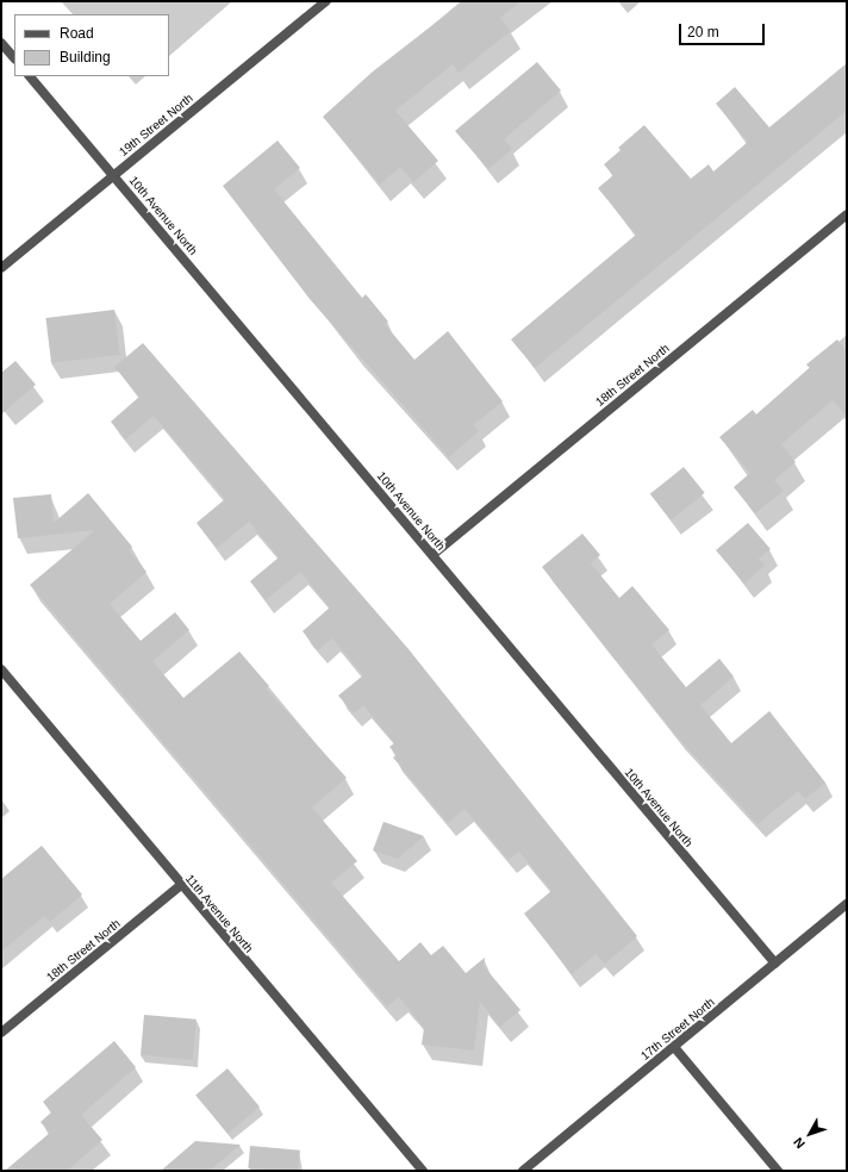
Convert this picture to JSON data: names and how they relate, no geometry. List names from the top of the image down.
{
  "streets": {
    "street": [
      "19th Street North",
      "10th Avenue North",
      "18th Street North",
      "11th Avenue North",
      "17th Street North"
    ]
  },
  "crossings": [
    ["19th Street North", "10th Avenue North"],
    ["10th Avenue North", "18th Street North"],
    ["10th Avenue North", "17th Street North"],
    ["18th Street North", "11th Avenue North"]
  ],
  "legend": ["Road", "Building"],
  "scale_bar": "20 m",
  "north": "bottom left"
}
